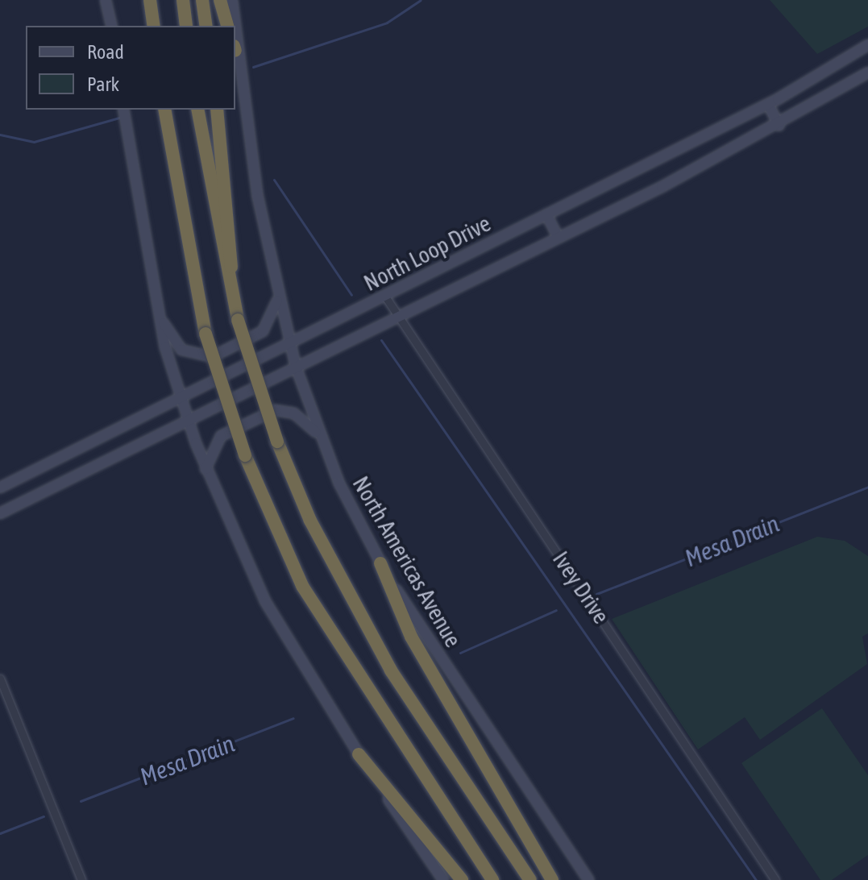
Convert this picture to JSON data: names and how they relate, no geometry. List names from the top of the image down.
{
  "streets": {
    "main road": ["North Loop Drive", "North Americas Avenue"],
    "street": ["Ivey Drive"]
  },
  "crossings": [
    ["North Loop Drive", "North Americas Avenue"],
    ["North Loop Drive", "Ivey Drive"]
  ],
  "water": ["Mesa Drain"],
  "legend": ["Road", "Park"]
}
